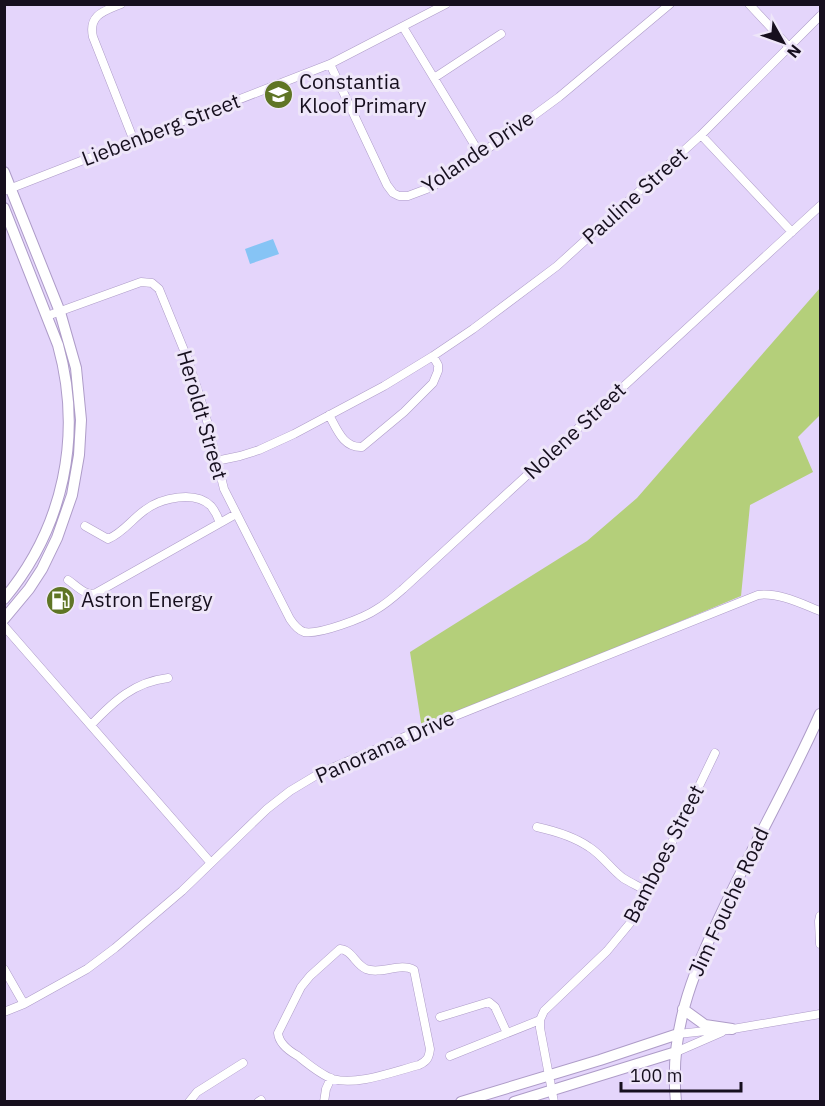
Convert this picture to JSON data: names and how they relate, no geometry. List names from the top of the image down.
{
  "streets": {
    "street": [
      "Liebenberg Street",
      "Yolande Drive",
      "Pauline Street",
      "Heroldt Street",
      "Nolene Street",
      "Panorama Drive",
      "Bamboes Street",
      "Jim Fouche Road"
    ]
  },
  "crossings": [
    ["Liebenberg Street", "Yolande Drive"],
    ["Pauline Street", "Heroldt Street"],
    ["Heroldt Street", "Nolene Street"]
  ],
  "places": {
    "school or university": ["Constantia Kloof Primary"],
    "fuel station": ["Astron Energy"]
  },
  "scale_bar": "100 m",
  "north": "bottom right"
}
